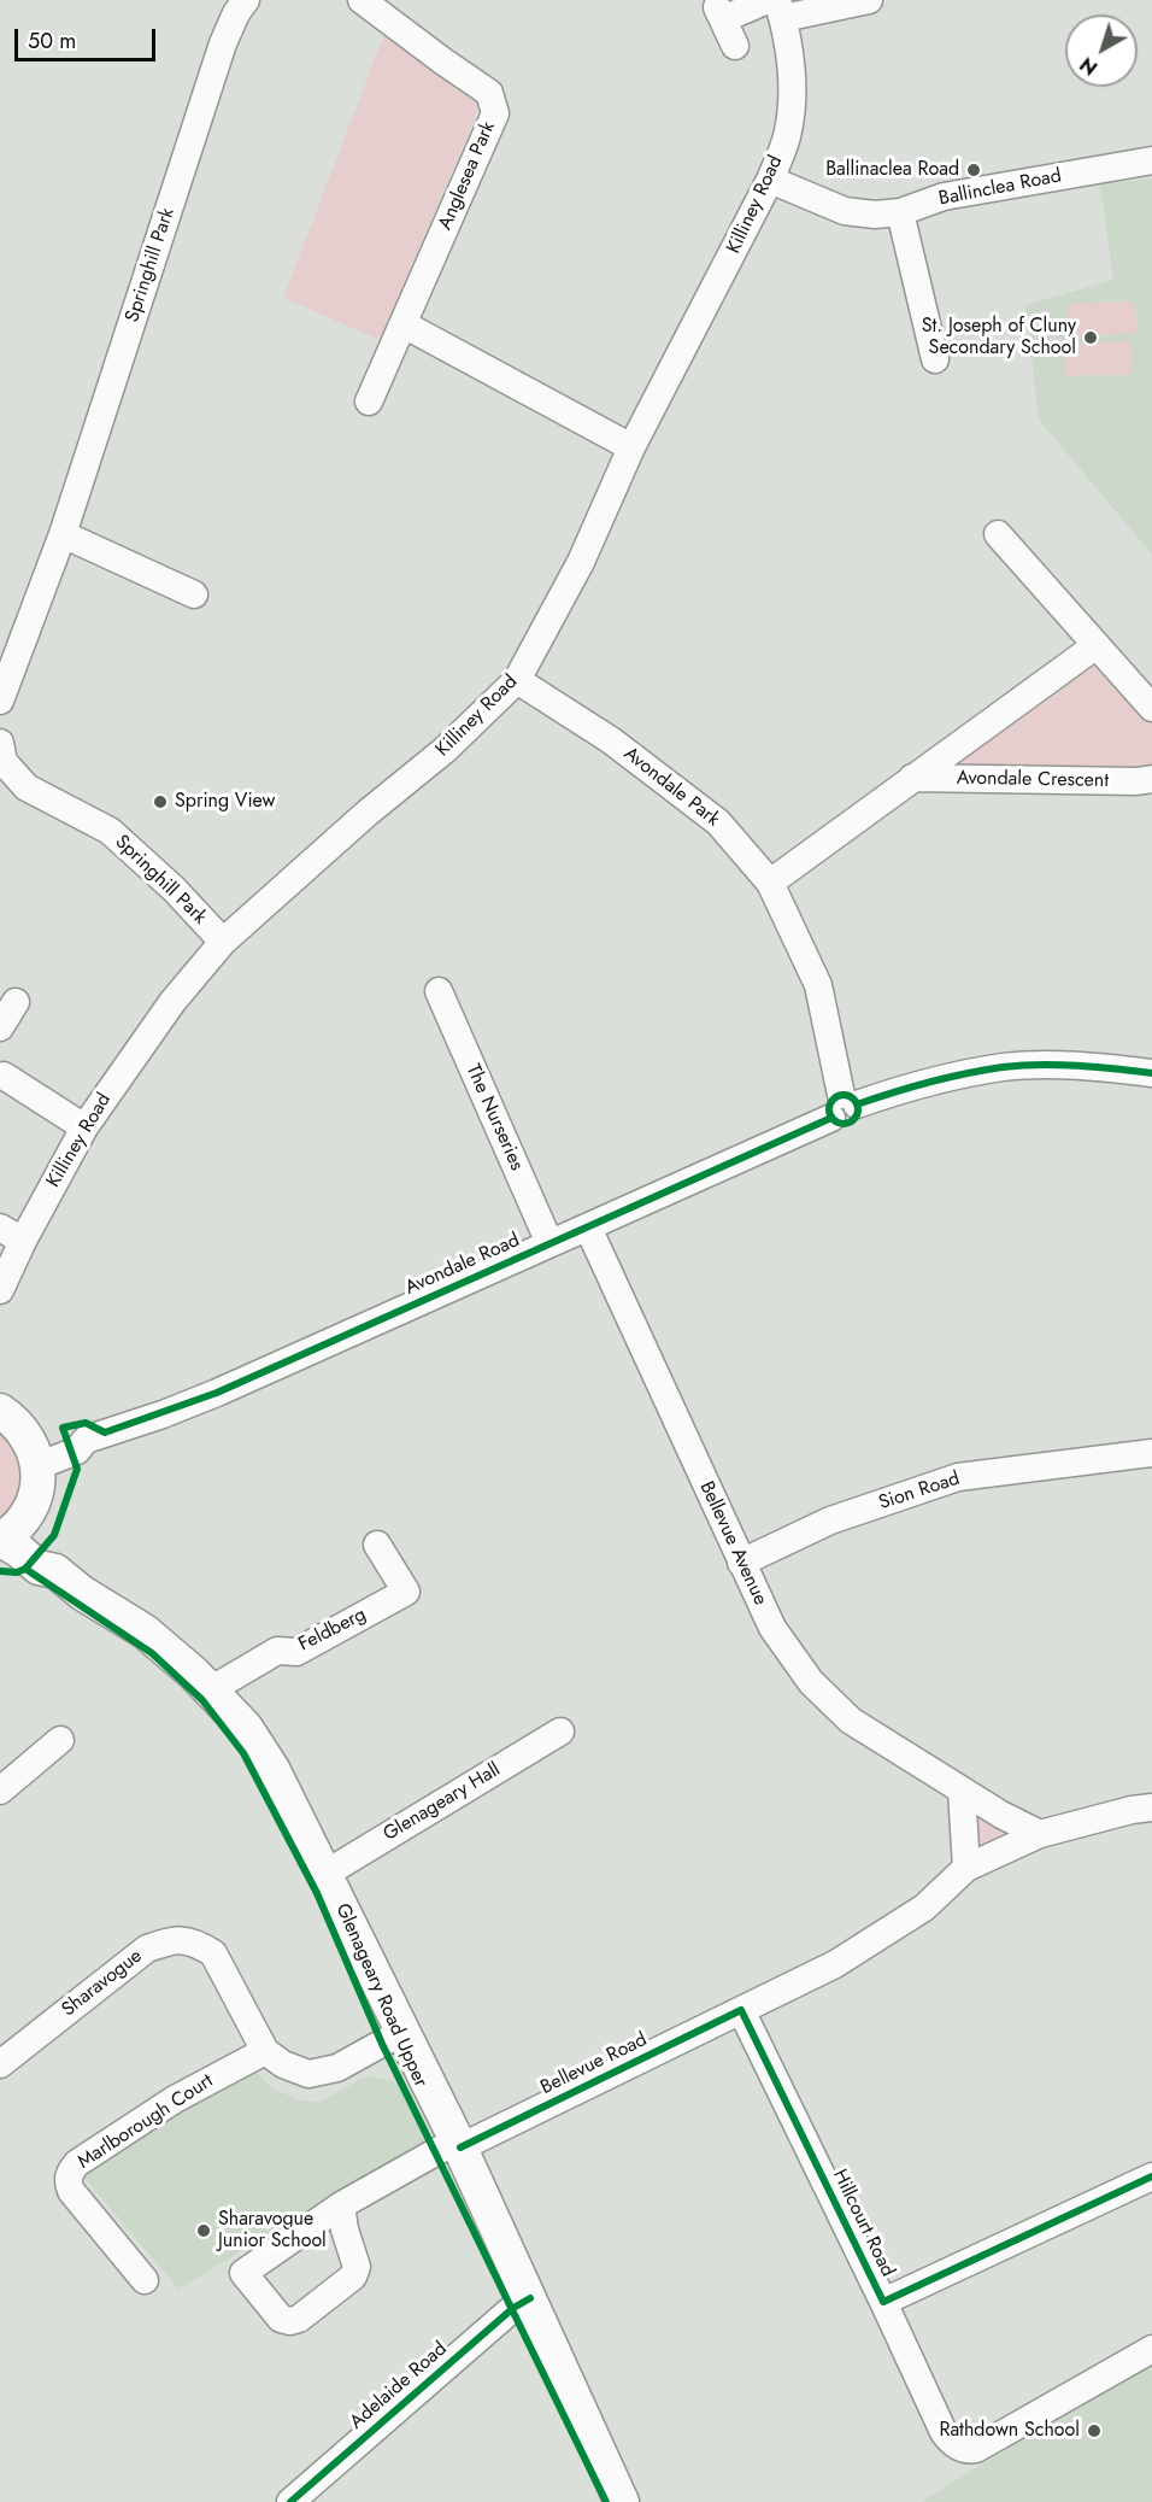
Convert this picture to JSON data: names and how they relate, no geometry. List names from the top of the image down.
{
  "streets": {
    "main road": ["Glenageary Road Upper"],
    "street": [
      "Anglesea Park",
      "Ballinclea Road",
      "Killiney Road",
      "Springhill Park",
      "Avondale Crescent",
      "Avondale Park",
      "The Nurseries",
      "Avondale Road",
      "Sion Road",
      "Bellevue Avenue",
      "Feldberg",
      "Glenageary Hall",
      "Sharavogue",
      "Bellevue Road",
      "Marlborough Court",
      "Hillcourt Road",
      "Adelaide Road"
    ]
  },
  "crossings": [
    ["Ballinclea Road", "Killiney Road"],
    ["Killiney Road", "Springhill Park"],
    ["Killiney Road", "Avondale Park"],
    ["Avondale Crescent", "Avondale Park"],
    ["Avondale Park", "Avondale Road"],
    ["The Nurseries", "Avondale Road"],
    ["Avondale Road", "Bellevue Avenue"],
    ["Sion Road", "Bellevue Avenue"],
    ["Bellevue Avenue", "Bellevue Road"],
    ["Feldberg", "Glenageary Road Upper"],
    ["Glenageary Hall", "Glenageary Road Upper"],
    ["Sharavogue", "Marlborough Court"],
    ["Glenageary Road Upper", "Bellevue Road"],
    ["Glenageary Road Upper", "Adelaide Road"],
    ["Bellevue Road", "Hillcourt Road"]
  ],
  "places": [
    "Ballinaclea Road",
    "St. Joseph of Cluny Secondary School",
    "Spring View",
    "Sharavogue Junior School",
    "Rathdown School"
  ],
  "scale_bar": "50 m",
  "north": "bottom left"
}
